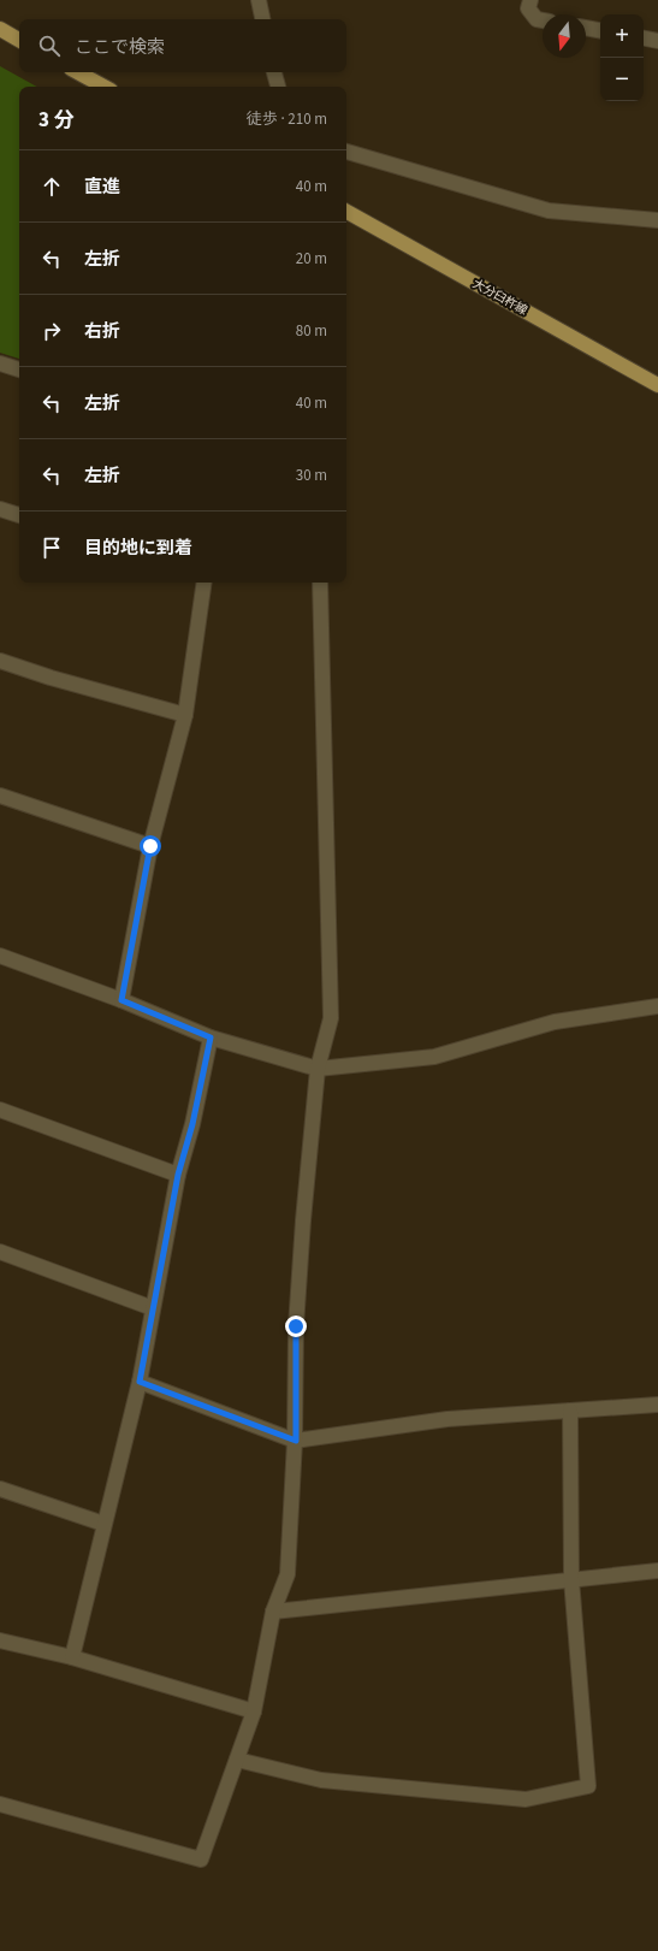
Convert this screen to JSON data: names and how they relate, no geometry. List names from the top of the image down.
{
  "streets": {
    "main road": ["大分臼杵線"]
  },
  "north": "bottom",
  "page": {
    "map_buttons": ["+", "−"],
    "search": "ここで検索",
    "heading": ["3 分", "徒歩 · 210 m"],
    "list": [
      ["直進", "40 m"],
      ["左折", "20 m"],
      ["右折", "80 m"],
      ["左折", "40 m"],
      ["左折", "30 m"],
      "目的地に到着"
    ]
  }
}
